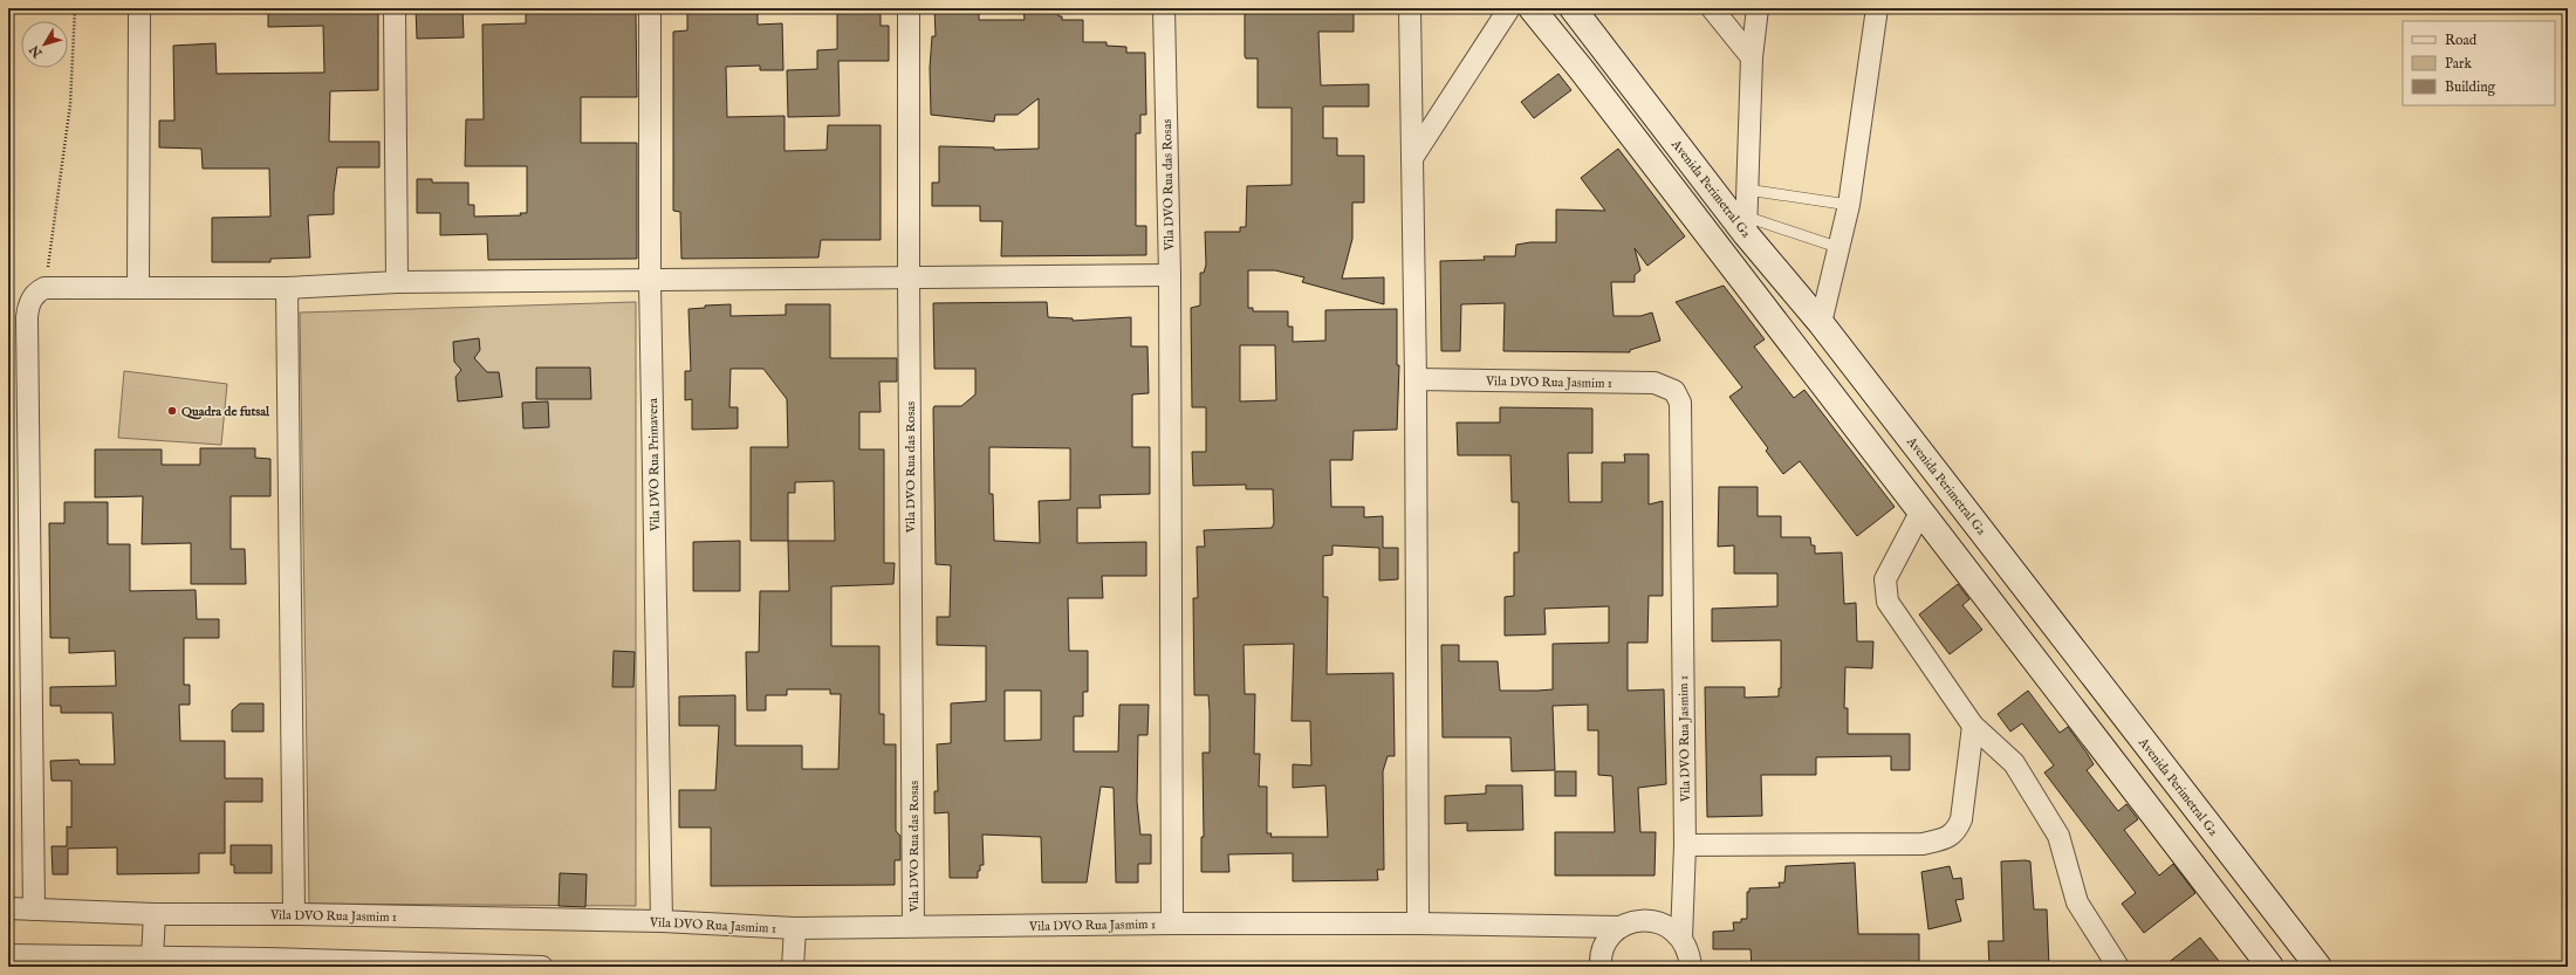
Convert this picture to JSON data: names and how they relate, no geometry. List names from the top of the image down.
{
  "streets": {
    "street": [
      "Vila DVO Rua das Rosas",
      "Avenida Perimetral G2",
      "Vila DVO Rua Jasmim 1",
      "Vila DVO Rua Primavera"
    ]
  },
  "crossings": [
    ["Vila DVO Rua das Rosas", "Vila DVO Rua Jasmim 1"],
    ["Vila DVO Rua Jasmim 1", "Vila DVO Rua Primavera"]
  ],
  "places": ["Quadra de futsal"],
  "legend": ["Road", "Park", "Building"],
  "north": "bottom left"
}
